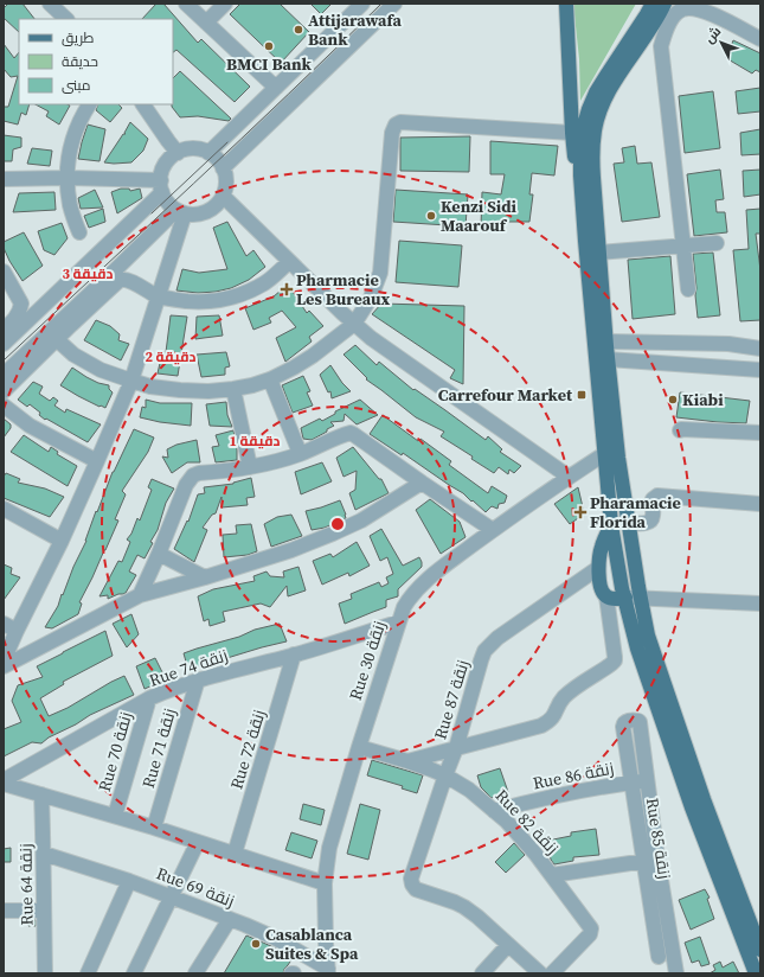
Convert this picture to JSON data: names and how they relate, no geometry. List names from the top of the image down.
{
  "streets": {
    "street": [
      "Rue 30 زنقة",
      "Rue 74 زنقة",
      "Rue 87 زنقة",
      "Rue 71 زنقة",
      "Rue 72 زنقة",
      "Rue 70 زنقة",
      "Rue 86 زنقة",
      "Rue 82 زنقة",
      "Rue 85 زنقة",
      "Rue 64 زنقة",
      "Rue 69 زنقة"
    ]
  },
  "crossings": [
    ["Rue 30 زنقة", "Rue 74 زنقة"],
    ["Rue 30 زنقة", "Rue 82 زنقة"],
    ["Rue 30 زنقة", "Rue 69 زنقة"],
    ["Rue 74 زنقة", "Rue 71 زنقة"],
    ["Rue 74 زنقة", "Rue 72 زنقة"],
    ["Rue 74 زنقة", "Rue 70 زنقة"],
    ["Rue 87 زنقة", "Rue 82 زنقة"],
    ["Rue 86 زنقة", "Rue 82 زنقة"],
    ["Rue 86 زنقة", "Rue 85 زنقة"],
    ["Rue 64 زنقة", "Rue 69 زنقة"]
  ],
  "places": {
    "other": [
      "Attijarawafa Bank",
      "BMCI Bank",
      "Kenzi Sidi Maarouf",
      "Kiabi",
      "Casablanca Suites & Spa"
    ],
    "health": ["Pharmacie Les Bureaux", "Pharamacie Florida"],
    "transit": ["Carrefour Market"]
  },
  "legend": ["طريق", "حديقة", "مبنى"],
  "north": "top left",
  "rings": ["3 دقيقة", "2 دقيقة", "1 دقيقة"]
}
